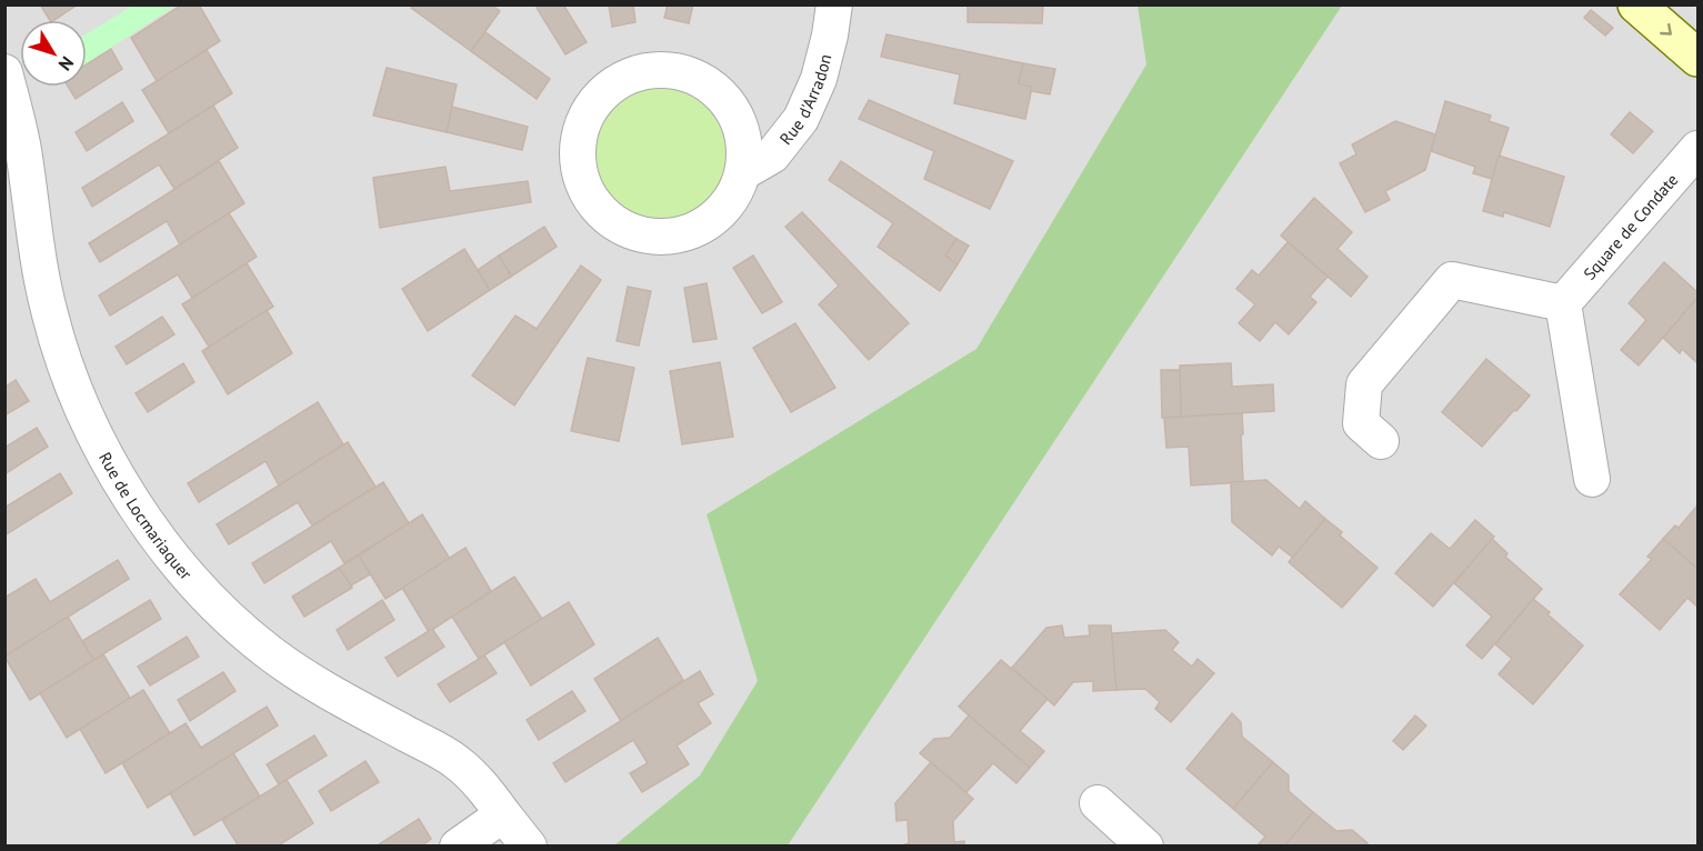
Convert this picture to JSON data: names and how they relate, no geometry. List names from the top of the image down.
{
  "streets": {
    "street": ["Rue d'Arradon", "Square de Condate", "Rue de Locmariaquer"]
  },
  "north": "bottom right"
}
